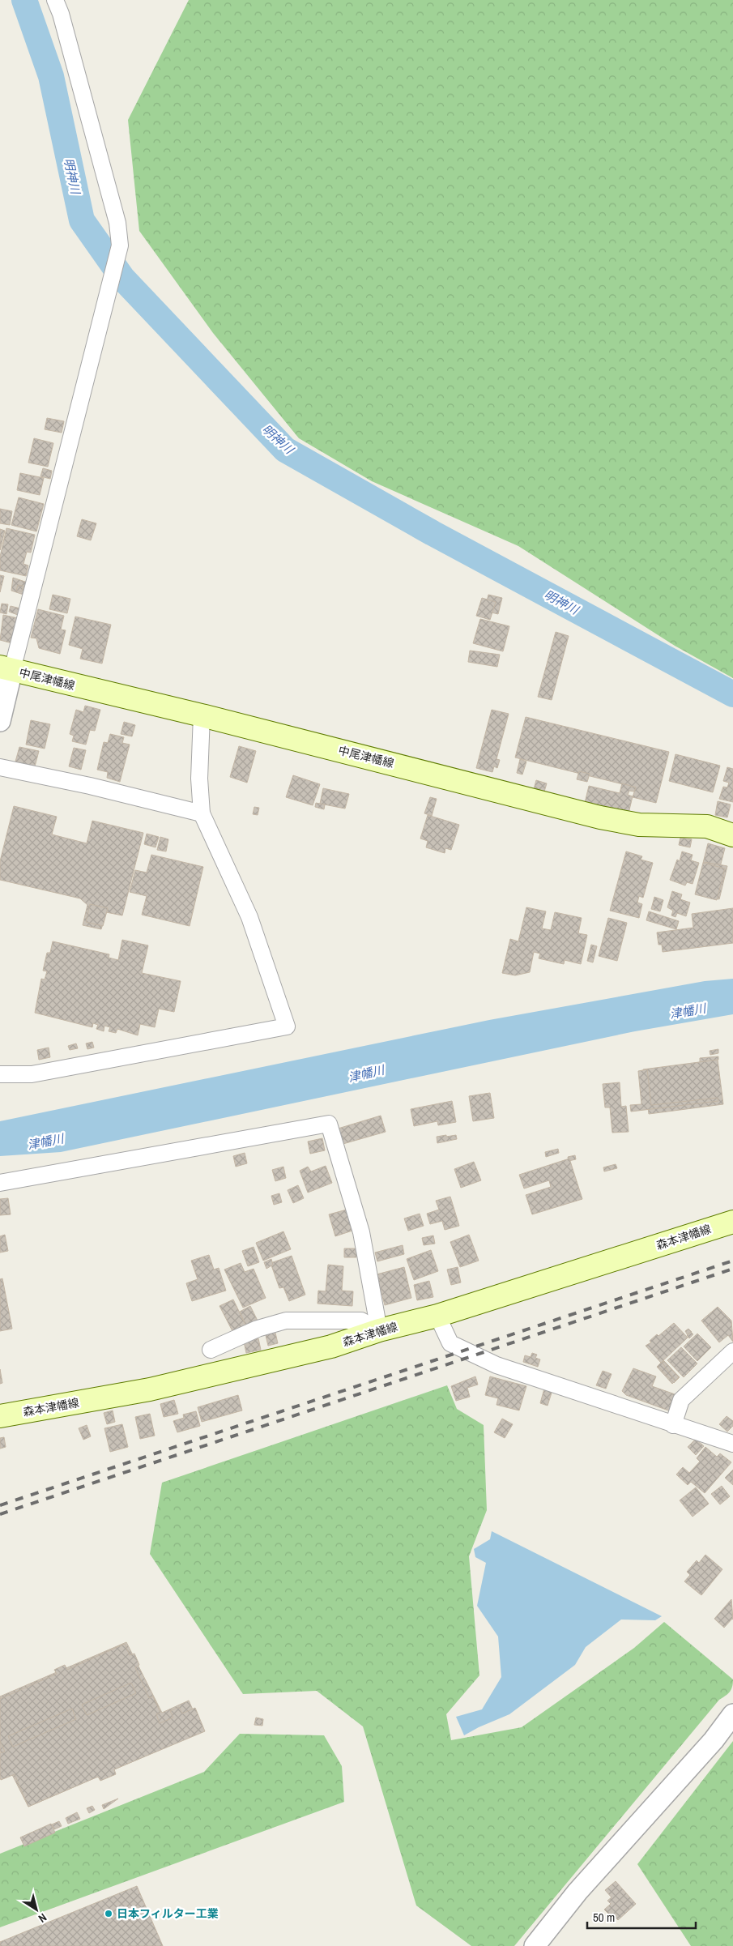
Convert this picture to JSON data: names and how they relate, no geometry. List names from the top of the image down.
{
  "streets": {
    "main road": ["中尾津幡線", "森本津幡線"]
  },
  "water": ["明神川", "津幡川"],
  "places": ["日本フィルター工業"],
  "scale_bar": "50 m",
  "north": "bottom right"
}
